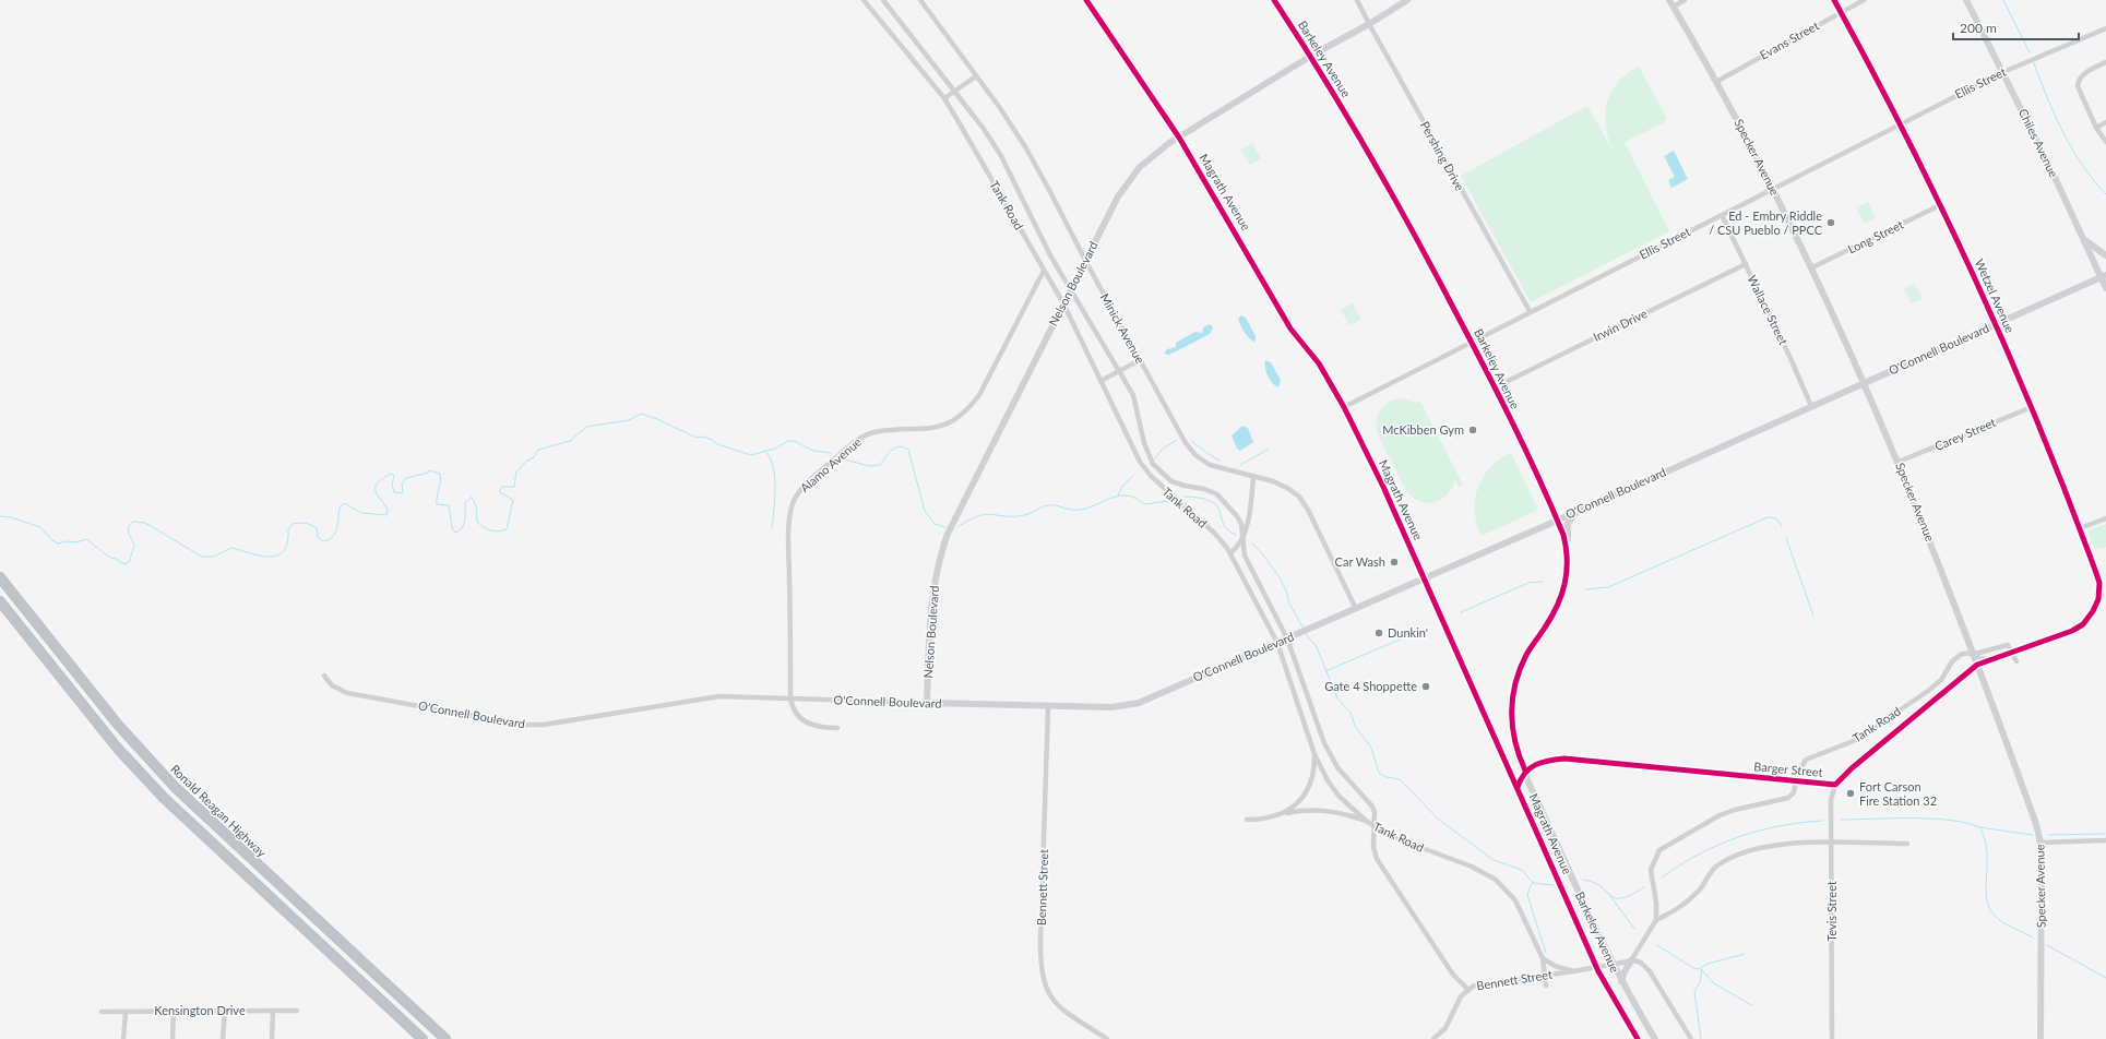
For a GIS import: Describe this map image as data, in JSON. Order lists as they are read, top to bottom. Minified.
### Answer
{"streets":{"highway":["Ronald Reagan Highway"],"main road":["Barkeley Avenue","Chiles Avenue","Specker Avenue","Magrath Avenue","Nelson Boulevard","Wetzel Avenue","O'Connell Boulevard"],"street":["Evans Street","Ellis Street","Pershing Drive","Tank Road","Long Street","Wallace Street","Irwin Drive","Minick Avenue","Carey Street","Alamo Avenue","Barger Street","Bennett Street","Tevis Street","Kensington Drive"]},"crossings":[["Evans Street","Specker Avenue"],["Evans Street","Wetzel Avenue"],["Barkeley Avenue","Ellis Street"],["Barkeley Avenue","Nelson Boulevard"],["Barkeley Avenue","Irwin Drive"],["Barkeley Avenue","O'Connell Boulevard"],["Barkeley Avenue","Barger Street"],["Barkeley Avenue","Bennett Street"],["Ellis Street","Chiles Avenue"],["Ellis Street","Pershing Drive"],["Ellis Street","Specker Avenue"],["Ellis Street","Magrath Avenue"],["Ellis Street","Wetzel Avenue"],["Ellis Street","Wallace Street"],["Chiles Avenue","O'Connell Boulevard"],["Pershing Drive","Nelson Boulevard"],["Specker Avenue","Tank Road"],["Specker Avenue","Long Street"],["Specker Avenue","O'Connell Boulevard"],["Specker Avenue","Carey Street"],["Specker Avenue","Barger Street"],["Magrath Avenue","Nelson Boulevard"],["Magrath Avenue","O'Connell Boulevard"],["Magrath Avenue","Bennett Street"],["Tank Road","Nelson Boulevard"],["Tank Road","O'Connell Boulevard"],["Tank Road","Alamo Avenue"],["Tank Road","Barger Street"],["Tank Road","Bennett Street"],["Long Street","Wetzel Avenue"],["Nelson Boulevard","Minick Avenue"],["Nelson Boulevard","O'Connell Boulevard"],["Wetzel Avenue","O'Connell Boulevard"],["Wetzel Avenue","Carey Street"],["Wetzel Avenue","Barger Street"],["Wallace Street","Irwin Drive"],["Wallace Street","O'Connell Boulevard"],["Minick Avenue","O'Connell Boulevard"],["O'Connell Boulevard","Alamo Avenue"],["O'Connell Boulevard","Bennett Street"],["Barger Street","Tevis Street"]],"places":["Ed - Embry Riddle / CSU Pueblo / PPCC","McKibben Gym","Car Wash","Dunkin'","Gate 4 Shoppette","Fort Carson Fire Station 32"],"scale_bar":"200 m"}
